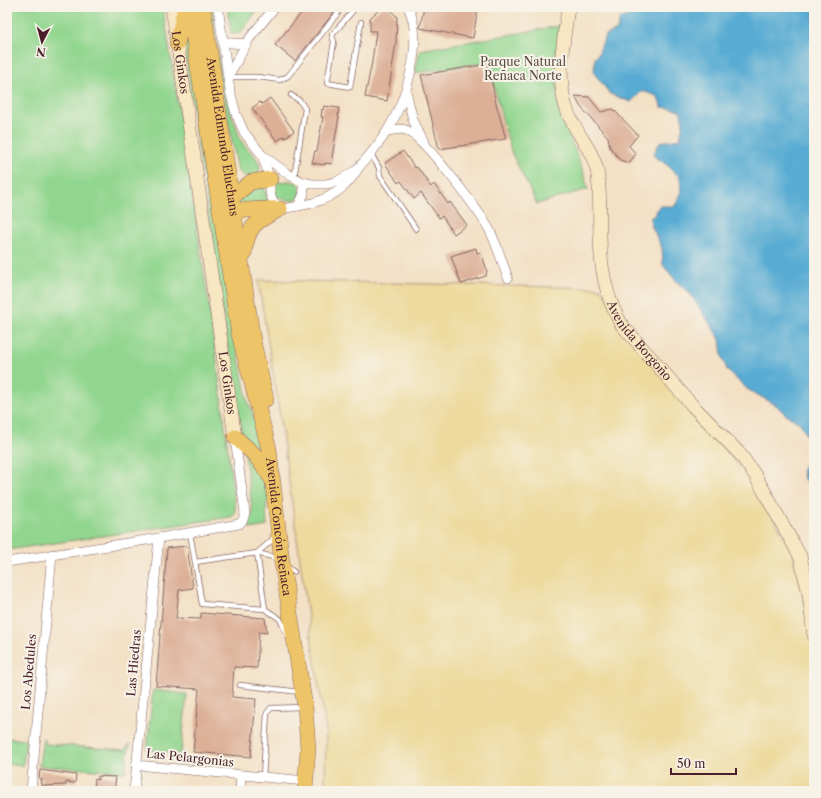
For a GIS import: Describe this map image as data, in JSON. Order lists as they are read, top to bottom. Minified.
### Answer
{"streets":{"main road":["Los Ginkos","Avenida Edmundo Eluchans","Avenida Borgoño","Avenida Concón Reñaca"],"street":["Las Hiedras","Los Abedules","Las Pelargonias"]},"crossings":[["Los Ginkos","Las Hiedras"],["Los Ginkos","Los Abedules"],["Avenida Edmundo Eluchans","Avenida Concón Reñaca"],["Avenida Concón Reñaca","Las Pelargonias"],["Las Hiedras","Las Pelargonias"]],"parks":["Parque Natural Reñaca Norte"],"scale_bar":"50 m","north":"bottom"}
